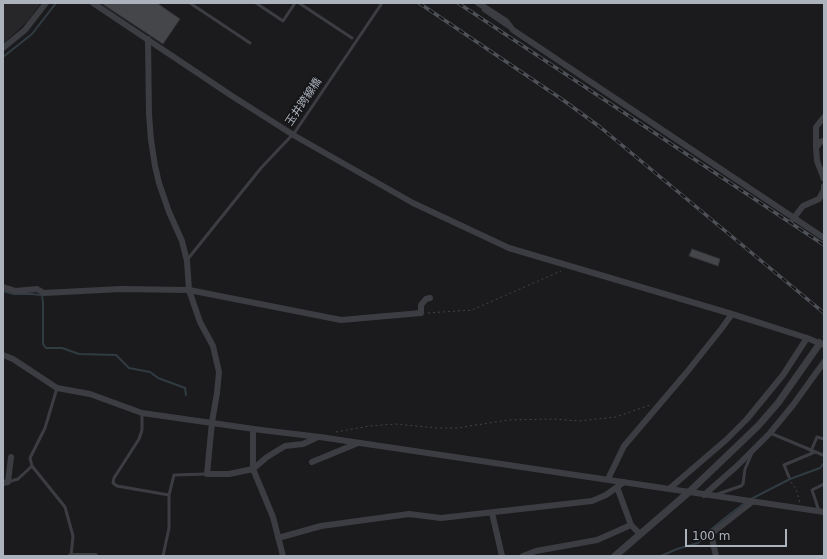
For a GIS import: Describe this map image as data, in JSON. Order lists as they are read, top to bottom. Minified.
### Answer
{"streets":{"lane":["玉井跨線橋"]},"scale_bar":"100 m"}
